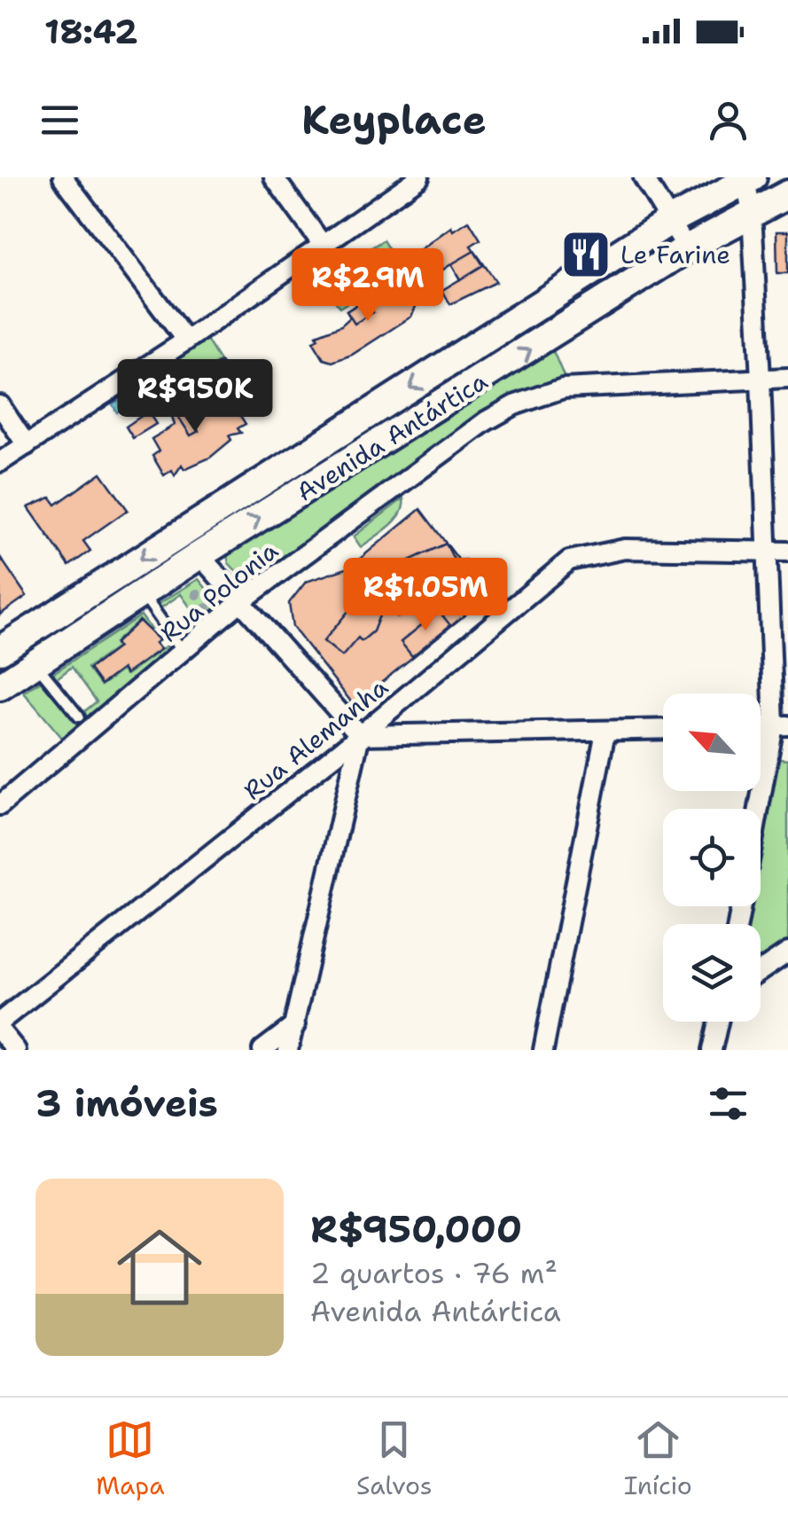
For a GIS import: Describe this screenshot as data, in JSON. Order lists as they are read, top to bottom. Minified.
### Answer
{"streets":{"main road":["Avenida Antártica"],"street":["Rua Polonia","Rua Alemanha"]},"places":{"restaurant":["Le Farine"]},"north":"top left","page":{"status":"18:42","header":"Keyplace","price":["R$2.9M","R$950K","R$1.05M"],"heading":"3 imóveis","list":[{"name":"R$950,000","note":"2 quartos · 76 m² · Avenida Antártica"}],"tabs":["Mapa","Salvos","Início"]}}
